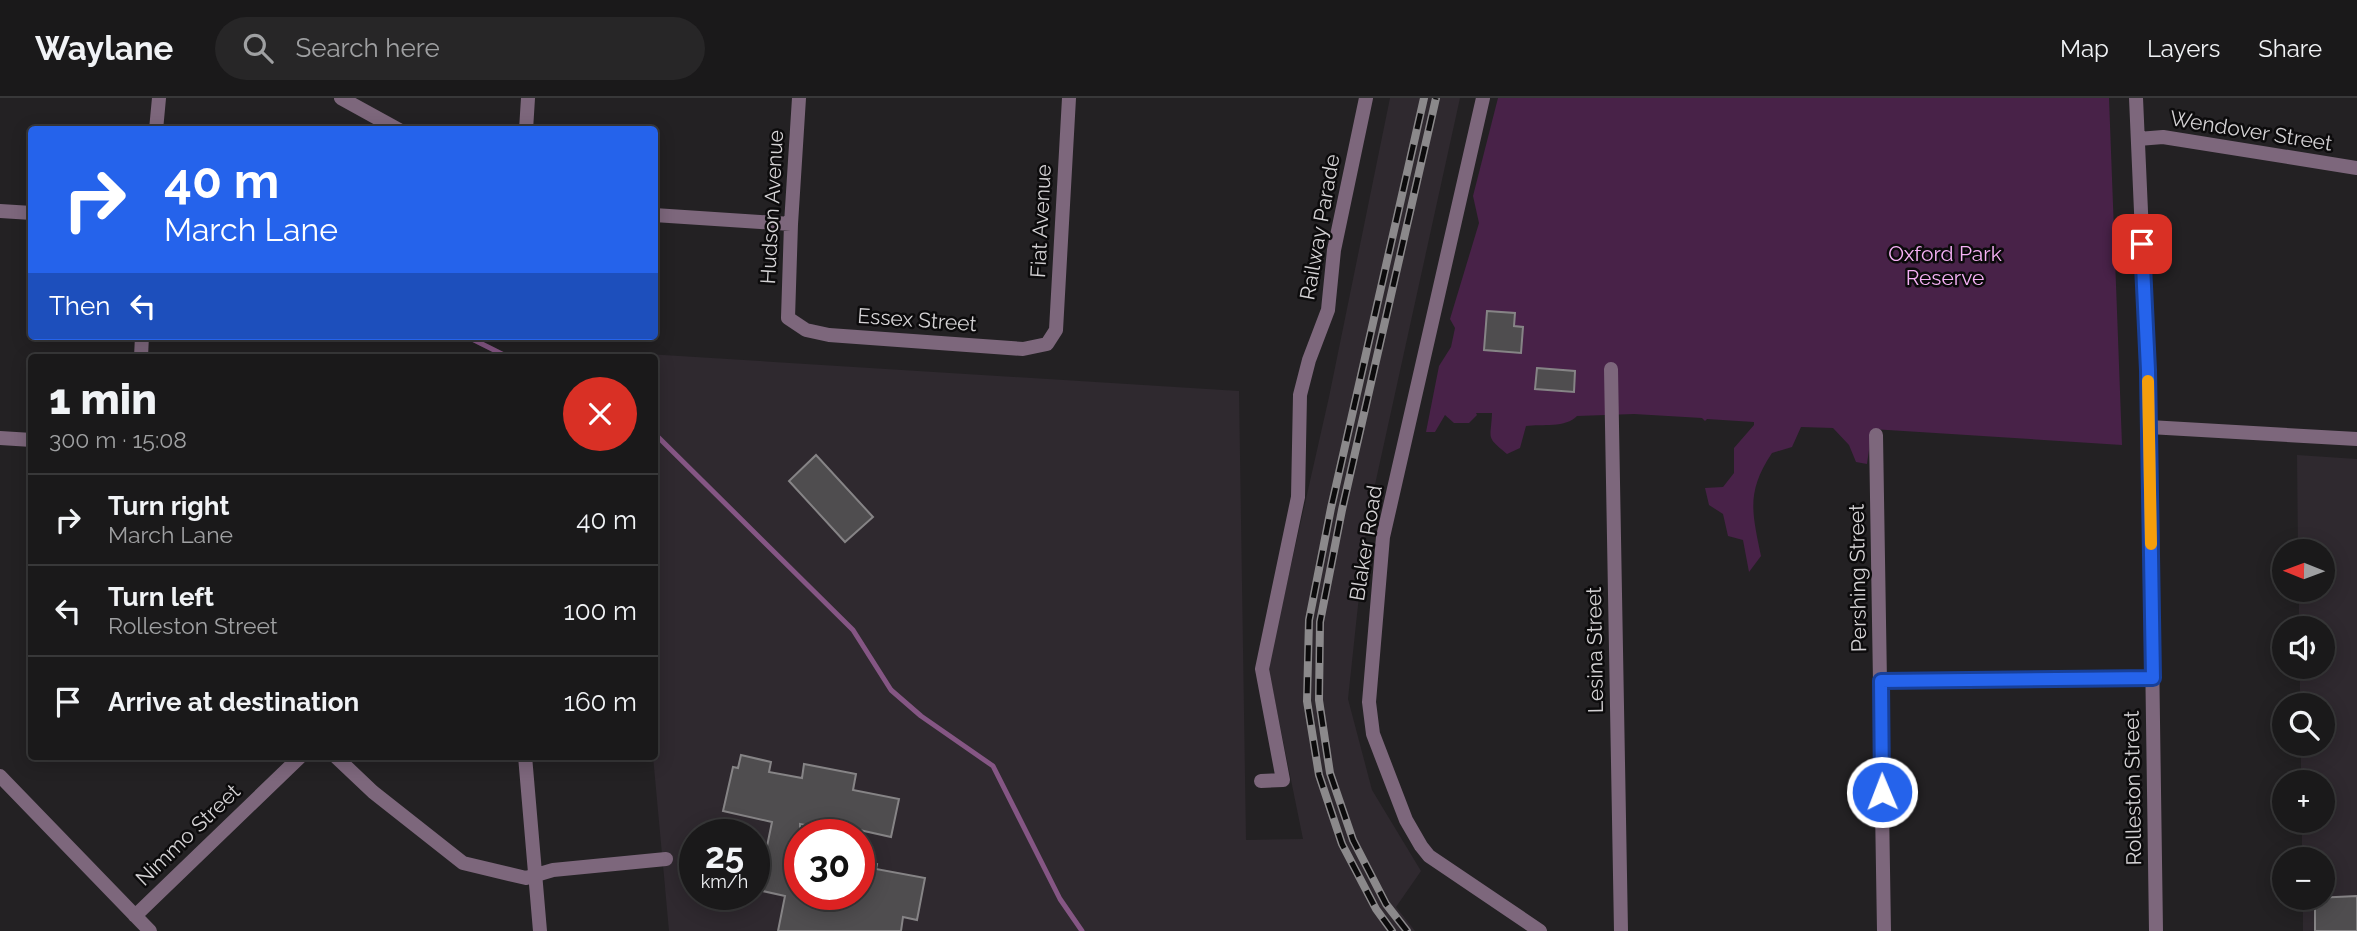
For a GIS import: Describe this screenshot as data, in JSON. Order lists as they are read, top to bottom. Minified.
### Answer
{"streets":{"street":["Wendover Street","Hudson Avenue","Fiat Avenue","Railway Parade","Essex Street","Blaker Road","Pershing Street","Lesina Street","Rolleston Street","Nimmo Street"]},"crossings":[["Wendover Street","Rolleston Street"],["Hudson Avenue","Essex Street"],["Fiat Avenue","Essex Street"]],"parks":["Oxford Park Reserve"],"north":"left","page":{"header":"Waylane","search":"Search here","nav":["Map","Layers","Share"],"turn":["40 m","March Lane"],"then":"Then","heading":["1 min","300 m · 15:08"],"list":[{"name":"Turn right","note":"March Lane","value":"40 m"},{"name":"Turn left","note":"Rolleston Street","value":"100 m"},{"name":"Arrive at destination","value":"160 m"}],"map_buttons":["+","−"],"speed":"25 km/h","limit":"30"}}
